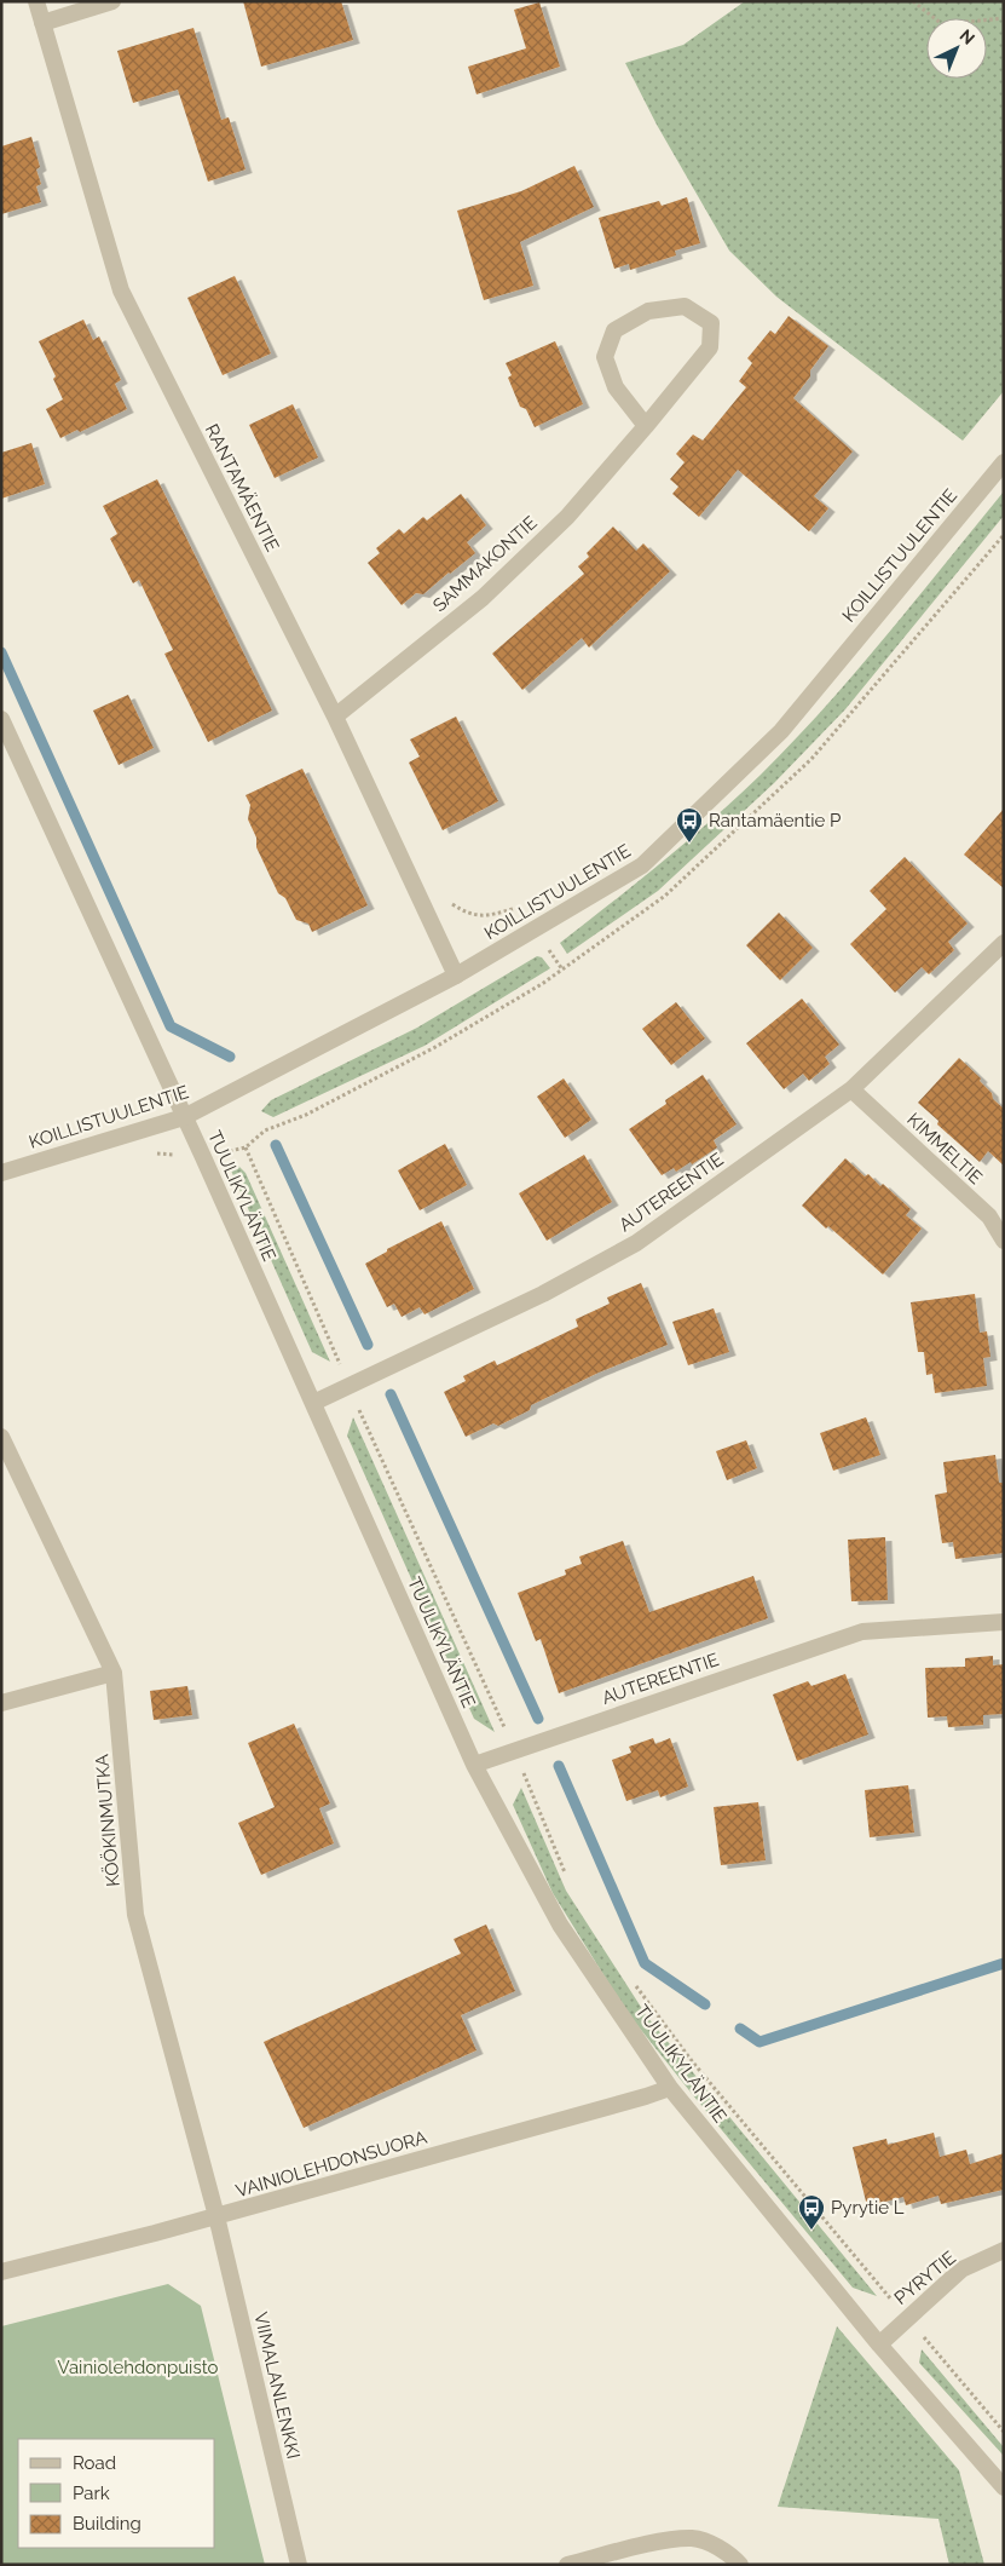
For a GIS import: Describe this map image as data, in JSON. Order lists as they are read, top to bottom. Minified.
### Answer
{"streets":{"street":["RANTAMÄENTIE","KOILLISTUULENTIE","SAMMAKONTIE","KIMMELTIE","AUTEREENTIE","TUULIKYLÄNTIE","KÖÖKINMUTKA","VAINIOLEHDONSUORA","PYRYTIE","VIIMALANLENKKI"]},"crossings":[["RANTAMÄENTIE","KOILLISTUULENTIE"],["RANTAMÄENTIE","SAMMAKONTIE"],["KOILLISTUULENTIE","TUULIKYLÄNTIE"],["KIMMELTIE","AUTEREENTIE"],["AUTEREENTIE","TUULIKYLÄNTIE"],["TUULIKYLÄNTIE","VAINIOLEHDONSUORA"],["TUULIKYLÄNTIE","PYRYTIE"],["KÖÖKINMUTKA","VAINIOLEHDONSUORA"],["KÖÖKINMUTKA","VIIMALANLENKKI"],["VAINIOLEHDONSUORA","VIIMALANLENKKI"]],"parks":["Vainiolehdonpuisto"],"places":{"bus stop":["Rantamäentie P","Pyrytie L"]},"legend":["Road","Park","Building"],"north":"top right"}
